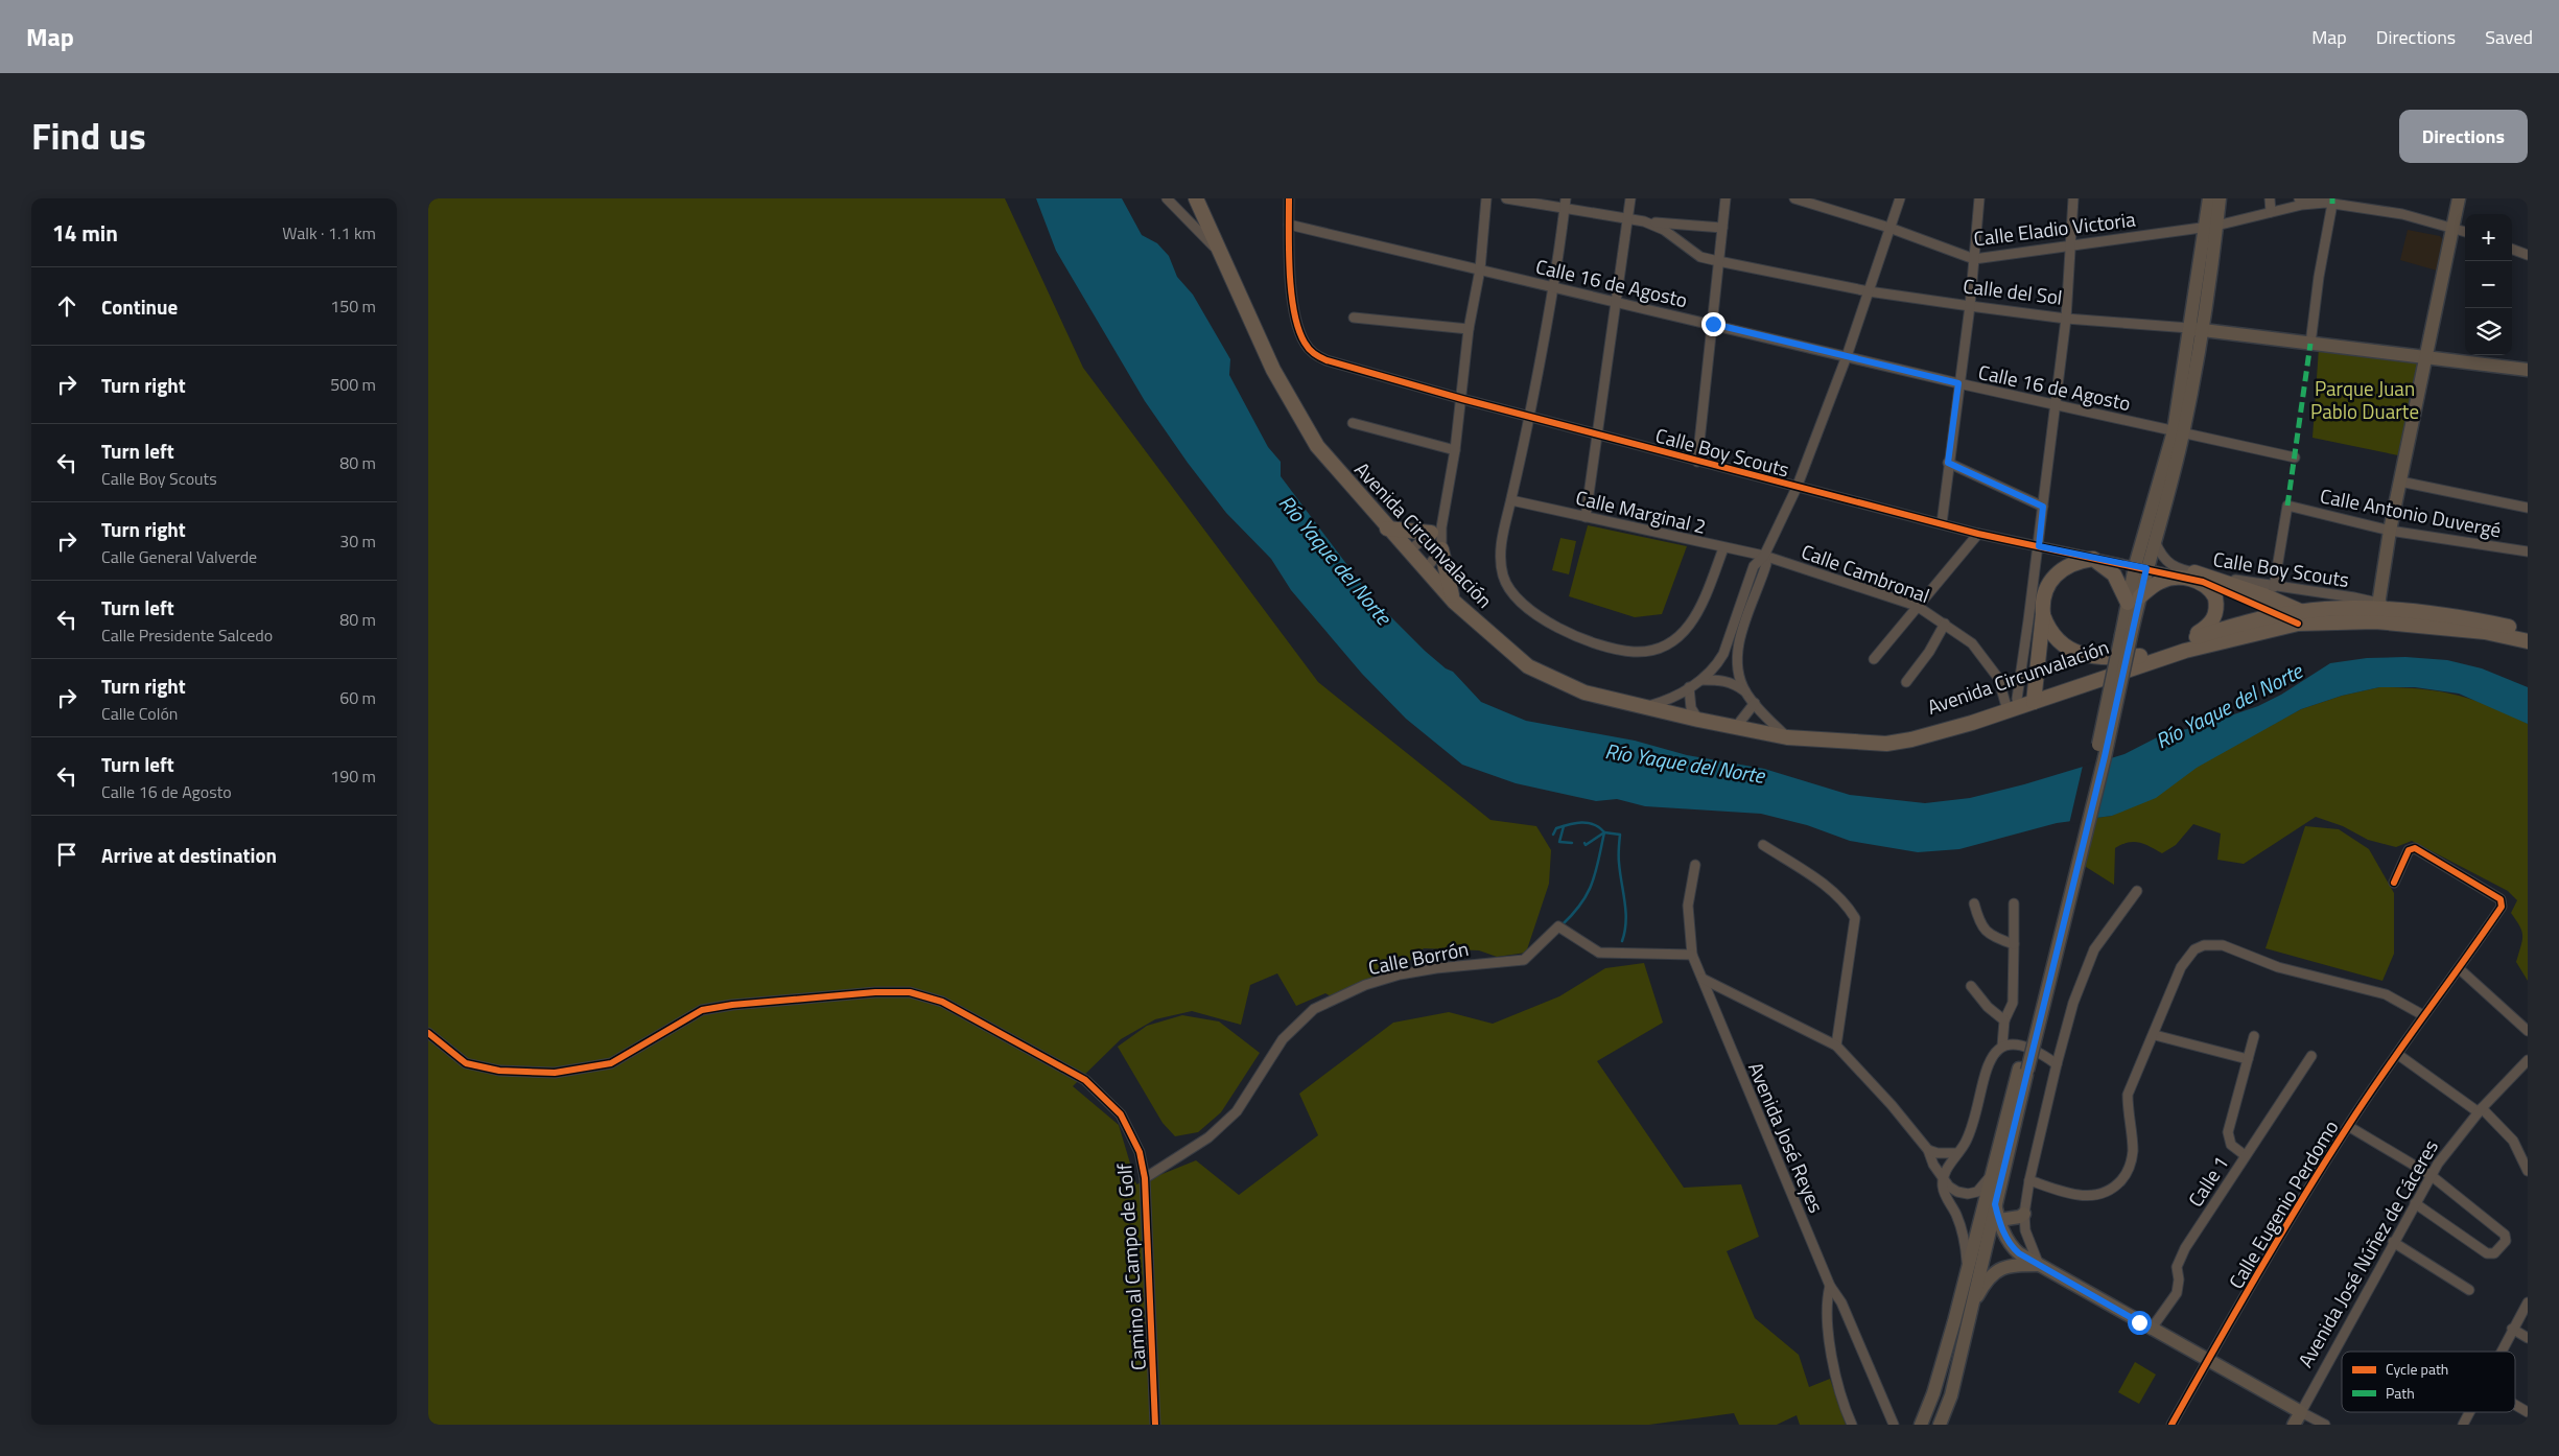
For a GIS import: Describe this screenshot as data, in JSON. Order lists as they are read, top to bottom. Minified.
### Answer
{"streets":{"main road":["Calle del Sol","Avenida Circunvalación","Avenida José Núñez de Cáceres"],"street":["Calle Eladio Victoria","Calle 16 de Agosto","Calle Boy Scouts","Calle Marginal 2","Calle Antonio Duvergé","Calle Cambronal","Calle Borrón","Avenida José Reyes","Calle 1","Calle Eugenio Perdomo","Camino al Campo de Golf"]},"crossings":[["Calle 16 de Agosto","Calle Boy Scouts"],["Calle Boy Scouts","Calle Antonio Duvergé"],["Calle Boy Scouts","Avenida Circunvalación"],["Calle Marginal 2","Calle Cambronal"],["Avenida Circunvalación","Calle Cambronal"],["Calle Borrón","Avenida José Reyes"],["Calle Borrón","Camino al Campo de Golf"]],"water":["Río Yaque del Norte"],"parks":["Parque Juan Pablo Duarte"],"legend":["Cycle path","Path"],"page":{"header":"Map","nav":["Map","Directions","Saved"],"title":"Find us","buttons":"Directions","heading":["14 min","Walk · 1.1 km"],"map_buttons":["+","−"],"list":[["Continue","150 m"],["Turn right","500 m"],["Turn left","Calle Boy Scouts","80 m"],["Turn right","Calle General Valverde","30 m"],["Turn left","Calle Presidente Salcedo","80 m"],["Turn right","Calle Colón","60 m"],["Turn left","Calle 16 de Agosto","190 m"],"Arrive at destination"]}}
